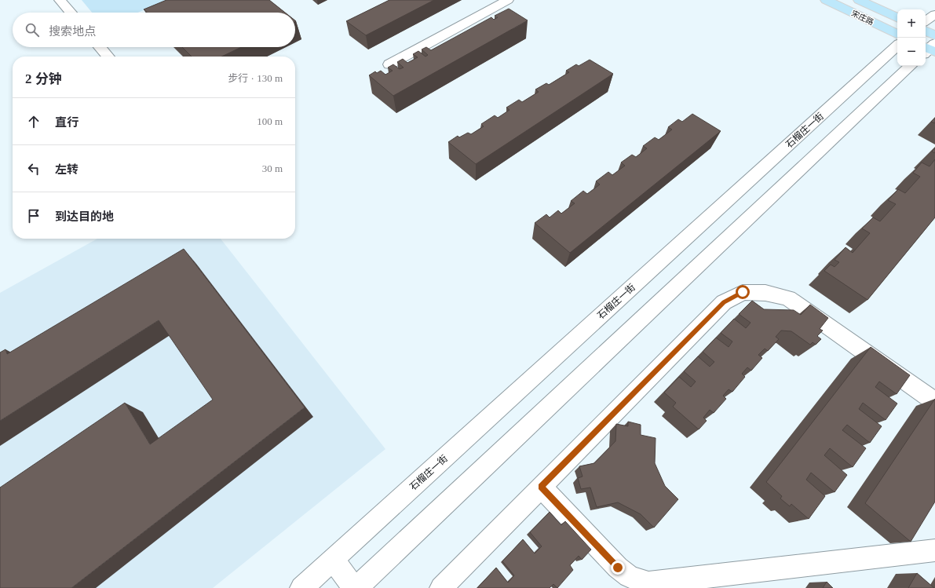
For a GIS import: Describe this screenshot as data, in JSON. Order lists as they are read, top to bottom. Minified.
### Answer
{"streets":{"main road":["宋庄路"],"street":["石榴庄一街"]},"page":{"map_buttons":["+","−"],"search":"搜索地点","heading":["2 分钟","步行 · 130 m"],"list":[["直行","100 m"],["左转","30 m"],"到达目的地"]}}
